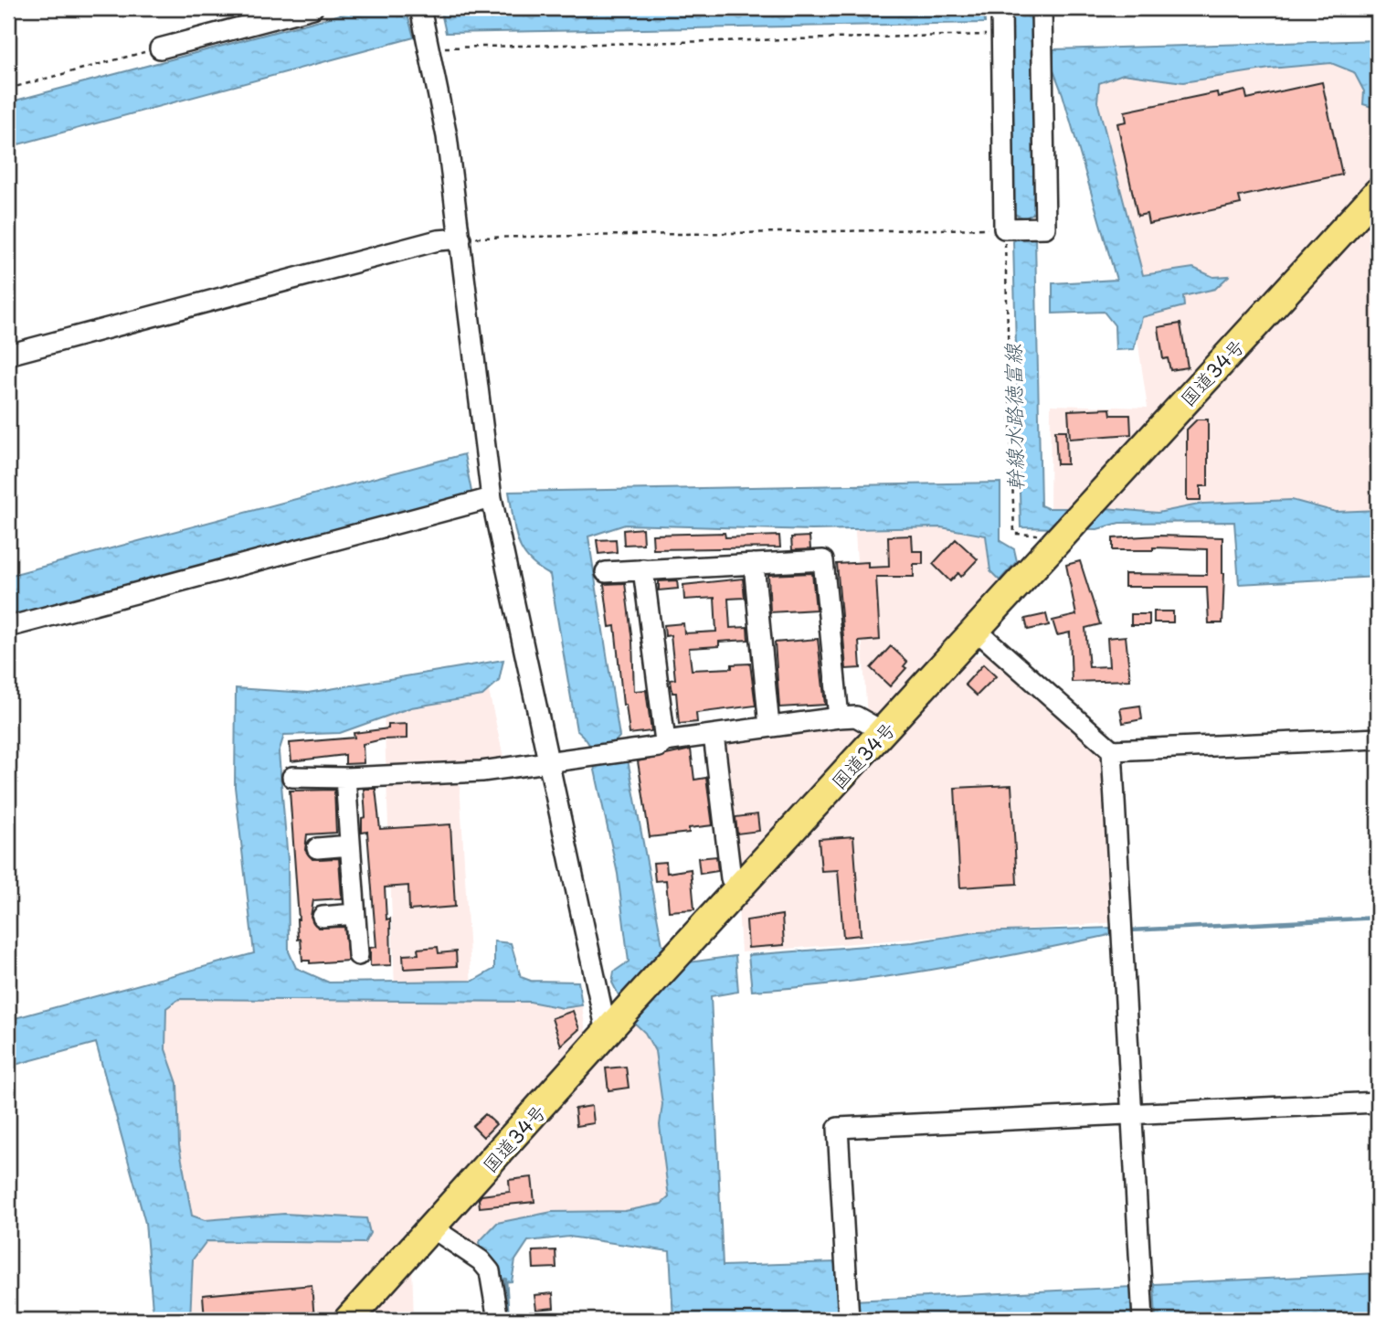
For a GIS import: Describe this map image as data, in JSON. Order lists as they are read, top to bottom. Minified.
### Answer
{"streets":{"highway":["国道34号"]},"water":["幹線水路徳富線"]}
